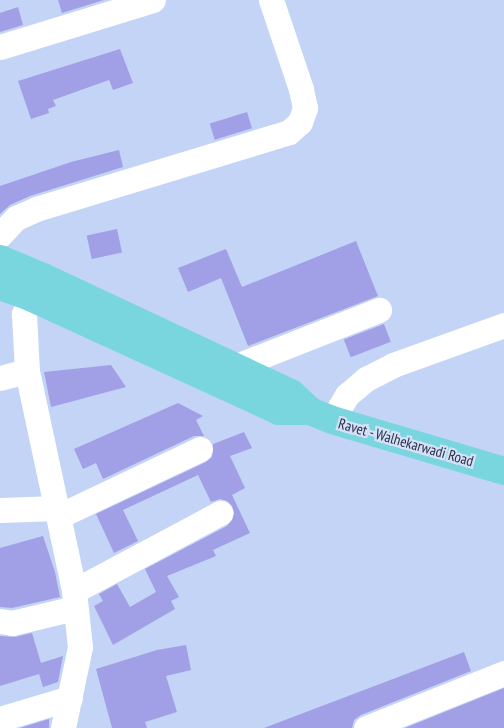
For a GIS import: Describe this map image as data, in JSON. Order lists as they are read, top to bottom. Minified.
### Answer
{"streets":{"main road":["Ravet - Walhekarwadi Road"]}}
